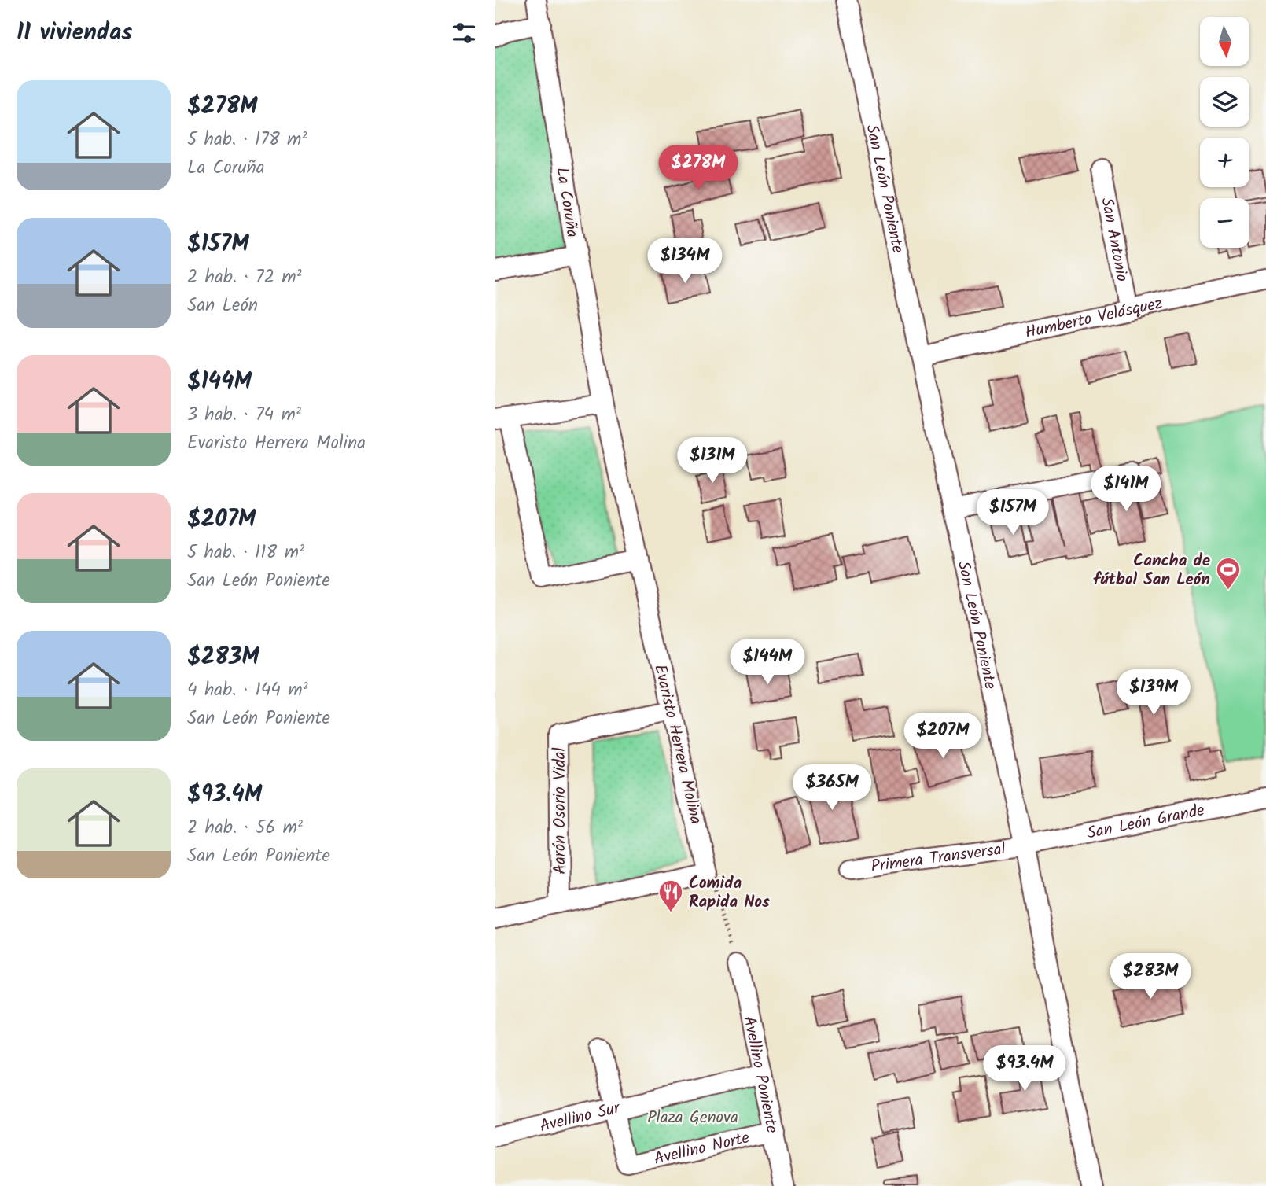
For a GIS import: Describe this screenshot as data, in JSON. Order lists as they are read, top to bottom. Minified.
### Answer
{"streets":{"street":["San León Poniente","La Coruña","San Antonio","Humberto Velásquez","Evaristo Herrera Molina","Aarón Osorio Vidal","San León Grande","Primera Transversal","Avellino Poniente","Avellino Sur","Avellino Norte"]},"crossings":[["San León Poniente","Humberto Velásquez"],["San León Poniente","San León Grande"],["San León Poniente","Primera Transversal"],["La Coruña","Evaristo Herrera Molina"],["San Antonio","Humberto Velásquez"],["Evaristo Herrera Molina","Aarón Osorio Vidal"],["San León Grande","Primera Transversal"],["Avellino Poniente","Avellino Sur"],["Avellino Poniente","Avellino Norte"],["Avellino Sur","Avellino Norte"]],"parks":["Plaza Genova"],"places":{"sports":["Cancha de fútbol San León"],"restaurant":["Comida Rapida Nos"]},"north":"bottom","page":{"heading":"11 viviendas","map_buttons":["+","−"],"list":[{"name":"$278M","note":"5 hab. · 178 m² · La Coruña"},{"name":"$157M","note":"2 hab. · 72 m² · San León"},{"name":"$144M","note":"3 hab. · 74 m² · Evaristo Herrera Molina"},{"name":"$207M","note":"5 hab. · 118 m² · San León Poniente"},{"name":"$283M","note":"4 hab. · 144 m² · San León Poniente"},{"name":"$93.4M","note":"2 hab. · 56 m² · San León Poniente"}],"price":["$278M","$134M","$131M","$141M","$157M","$144M","$139M","$207M","$365M","$283M","$93.4M"]}}
